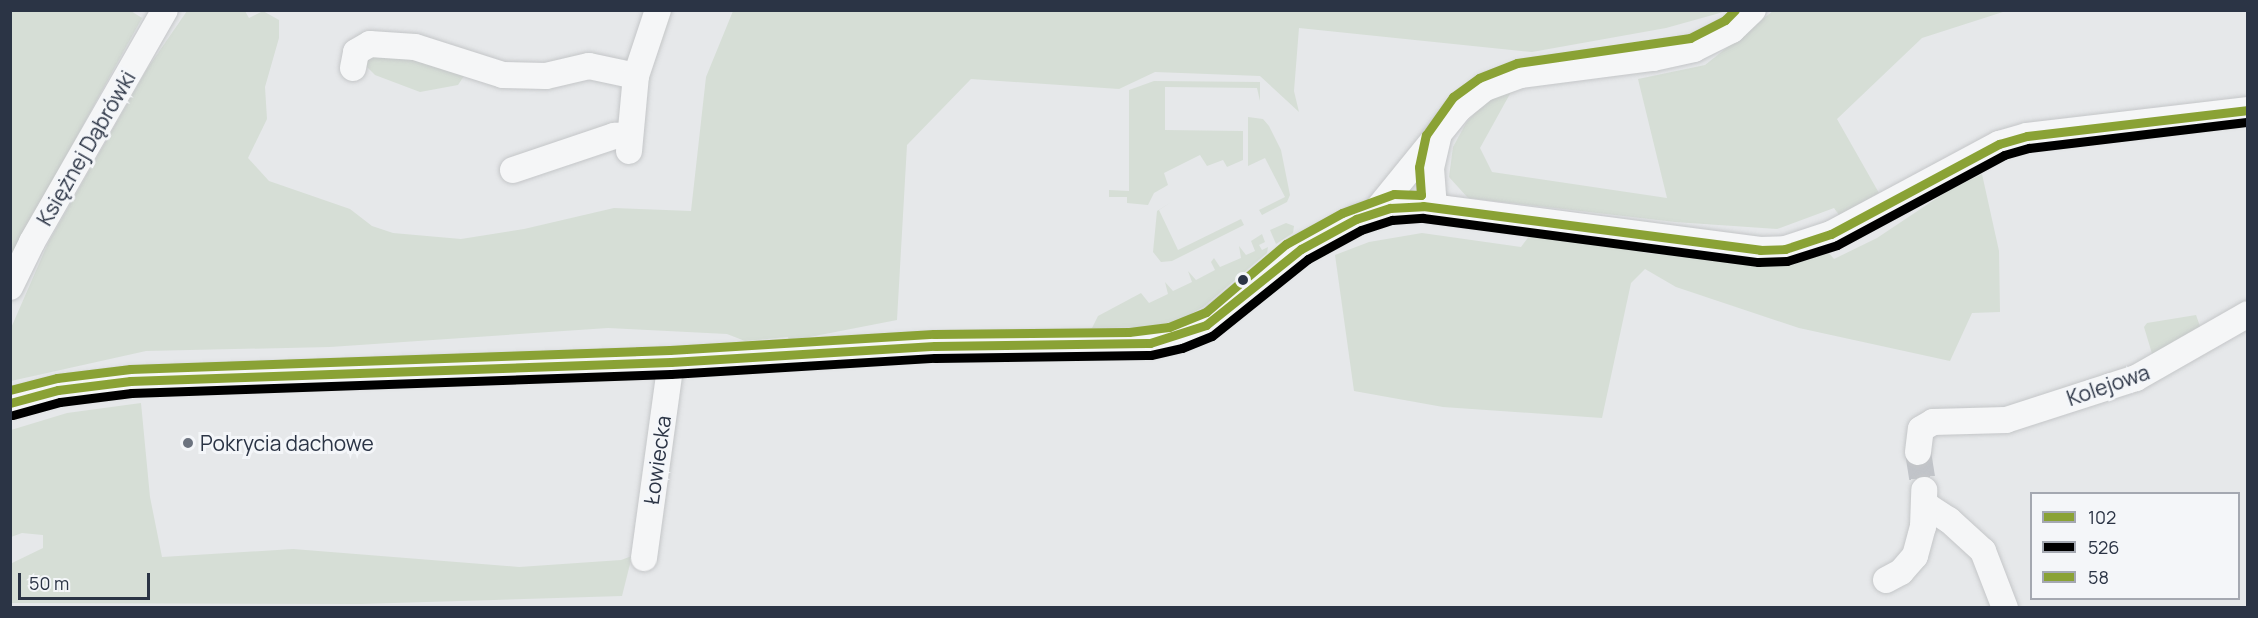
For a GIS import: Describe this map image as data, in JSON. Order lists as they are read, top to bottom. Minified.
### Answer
{"streets":{"street":["Księżnej Dąbrówki","Kolejowa","Łowiecka"]},"places":["Pokrycia dachowe"],"lines":["transit line 58","transit line 102","transit line 526"],"legend":["102","526","58"],"scale_bar":"50 m"}
